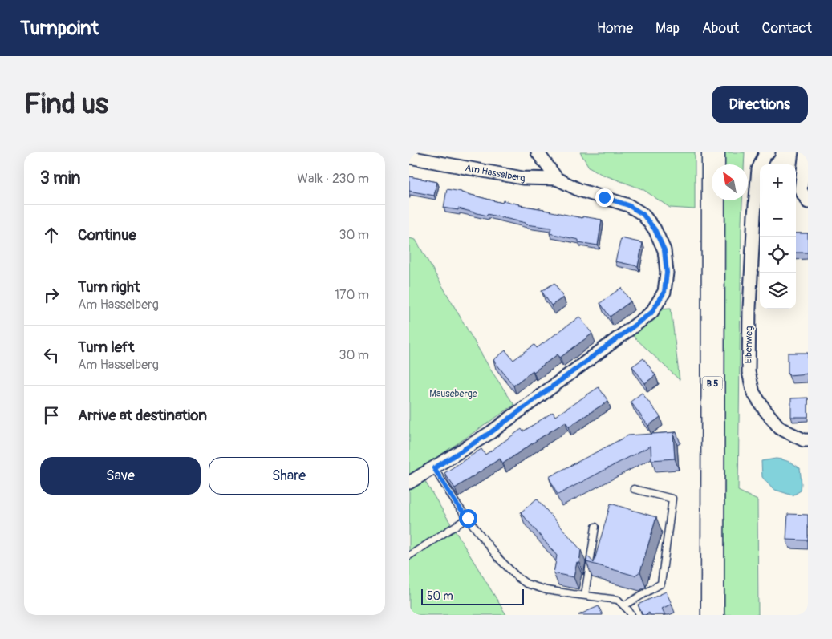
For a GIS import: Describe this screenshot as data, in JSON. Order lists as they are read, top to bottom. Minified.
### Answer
{"streets":{"highway":["B 5"],"street":["Am Hasselberg","Eibenweg"]},"parks":["Mauseberge"],"scale_bar":"50 m","north":"top left","page":{"header":"Turnpoint","nav":["Home","Map","About","Contact"],"buttons":["Directions",["Save","Share"]],"title":"Find us","heading":["3 min","Walk · 230 m"],"map_buttons":["+","−"],"list":[["Continue","30 m"],["Turn right","Am Hasselberg","170 m"],["Turn left","Am Hasselberg","30 m"],"Arrive at destination"],"scale":"50 m"}}
